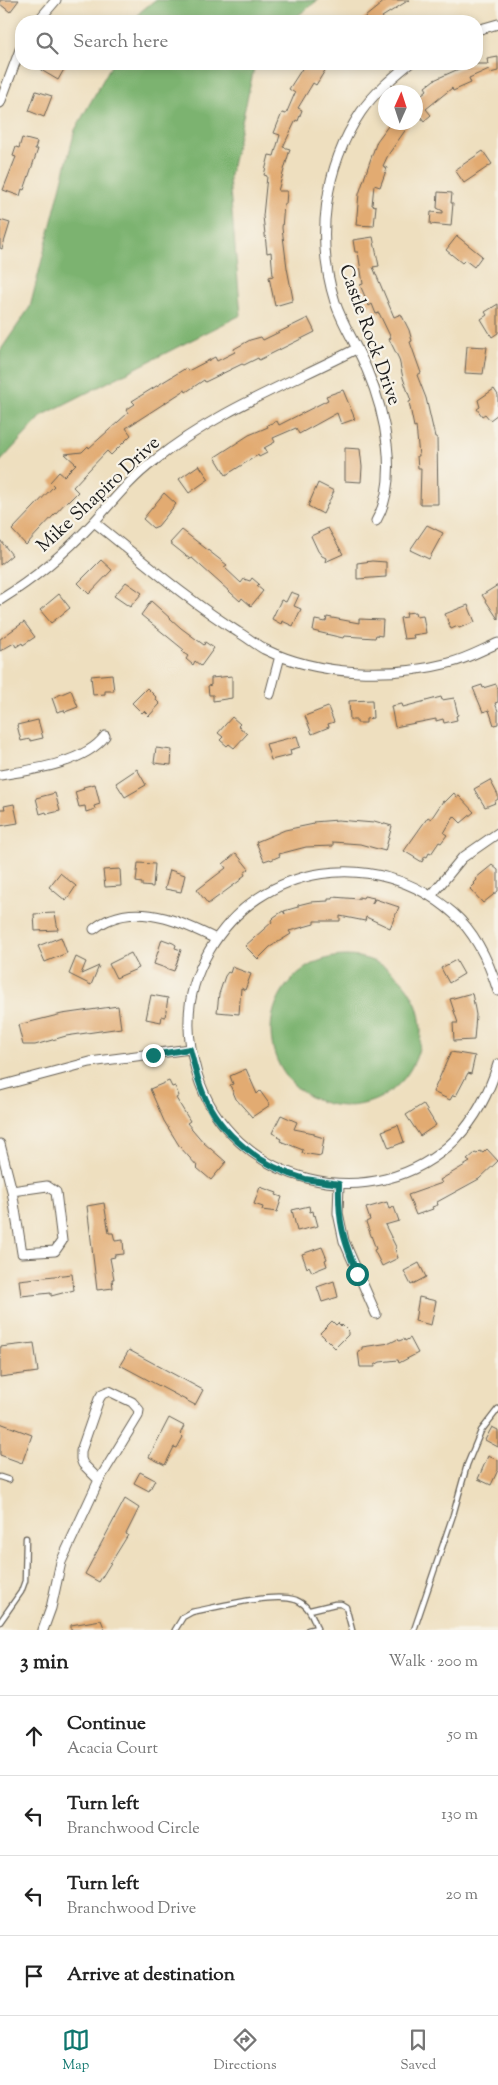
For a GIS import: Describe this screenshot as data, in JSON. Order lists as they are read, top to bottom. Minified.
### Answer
{"streets":{"street":["Castle Rock Drive","Mike Shapiro Drive"]},"crossings":[["Castle Rock Drive","Mike Shapiro Drive"]],"north":"top","page":{"search":"Search here","heading":["3 min","Walk · 200 m"],"list":[["Continue","Acacia Court","50 m"],["Turn left","Branchwood Circle","130 m"],["Turn left","Branchwood Drive","20 m"],"Arrive at destination"],"nav":["Map","Directions","Saved"]}}
